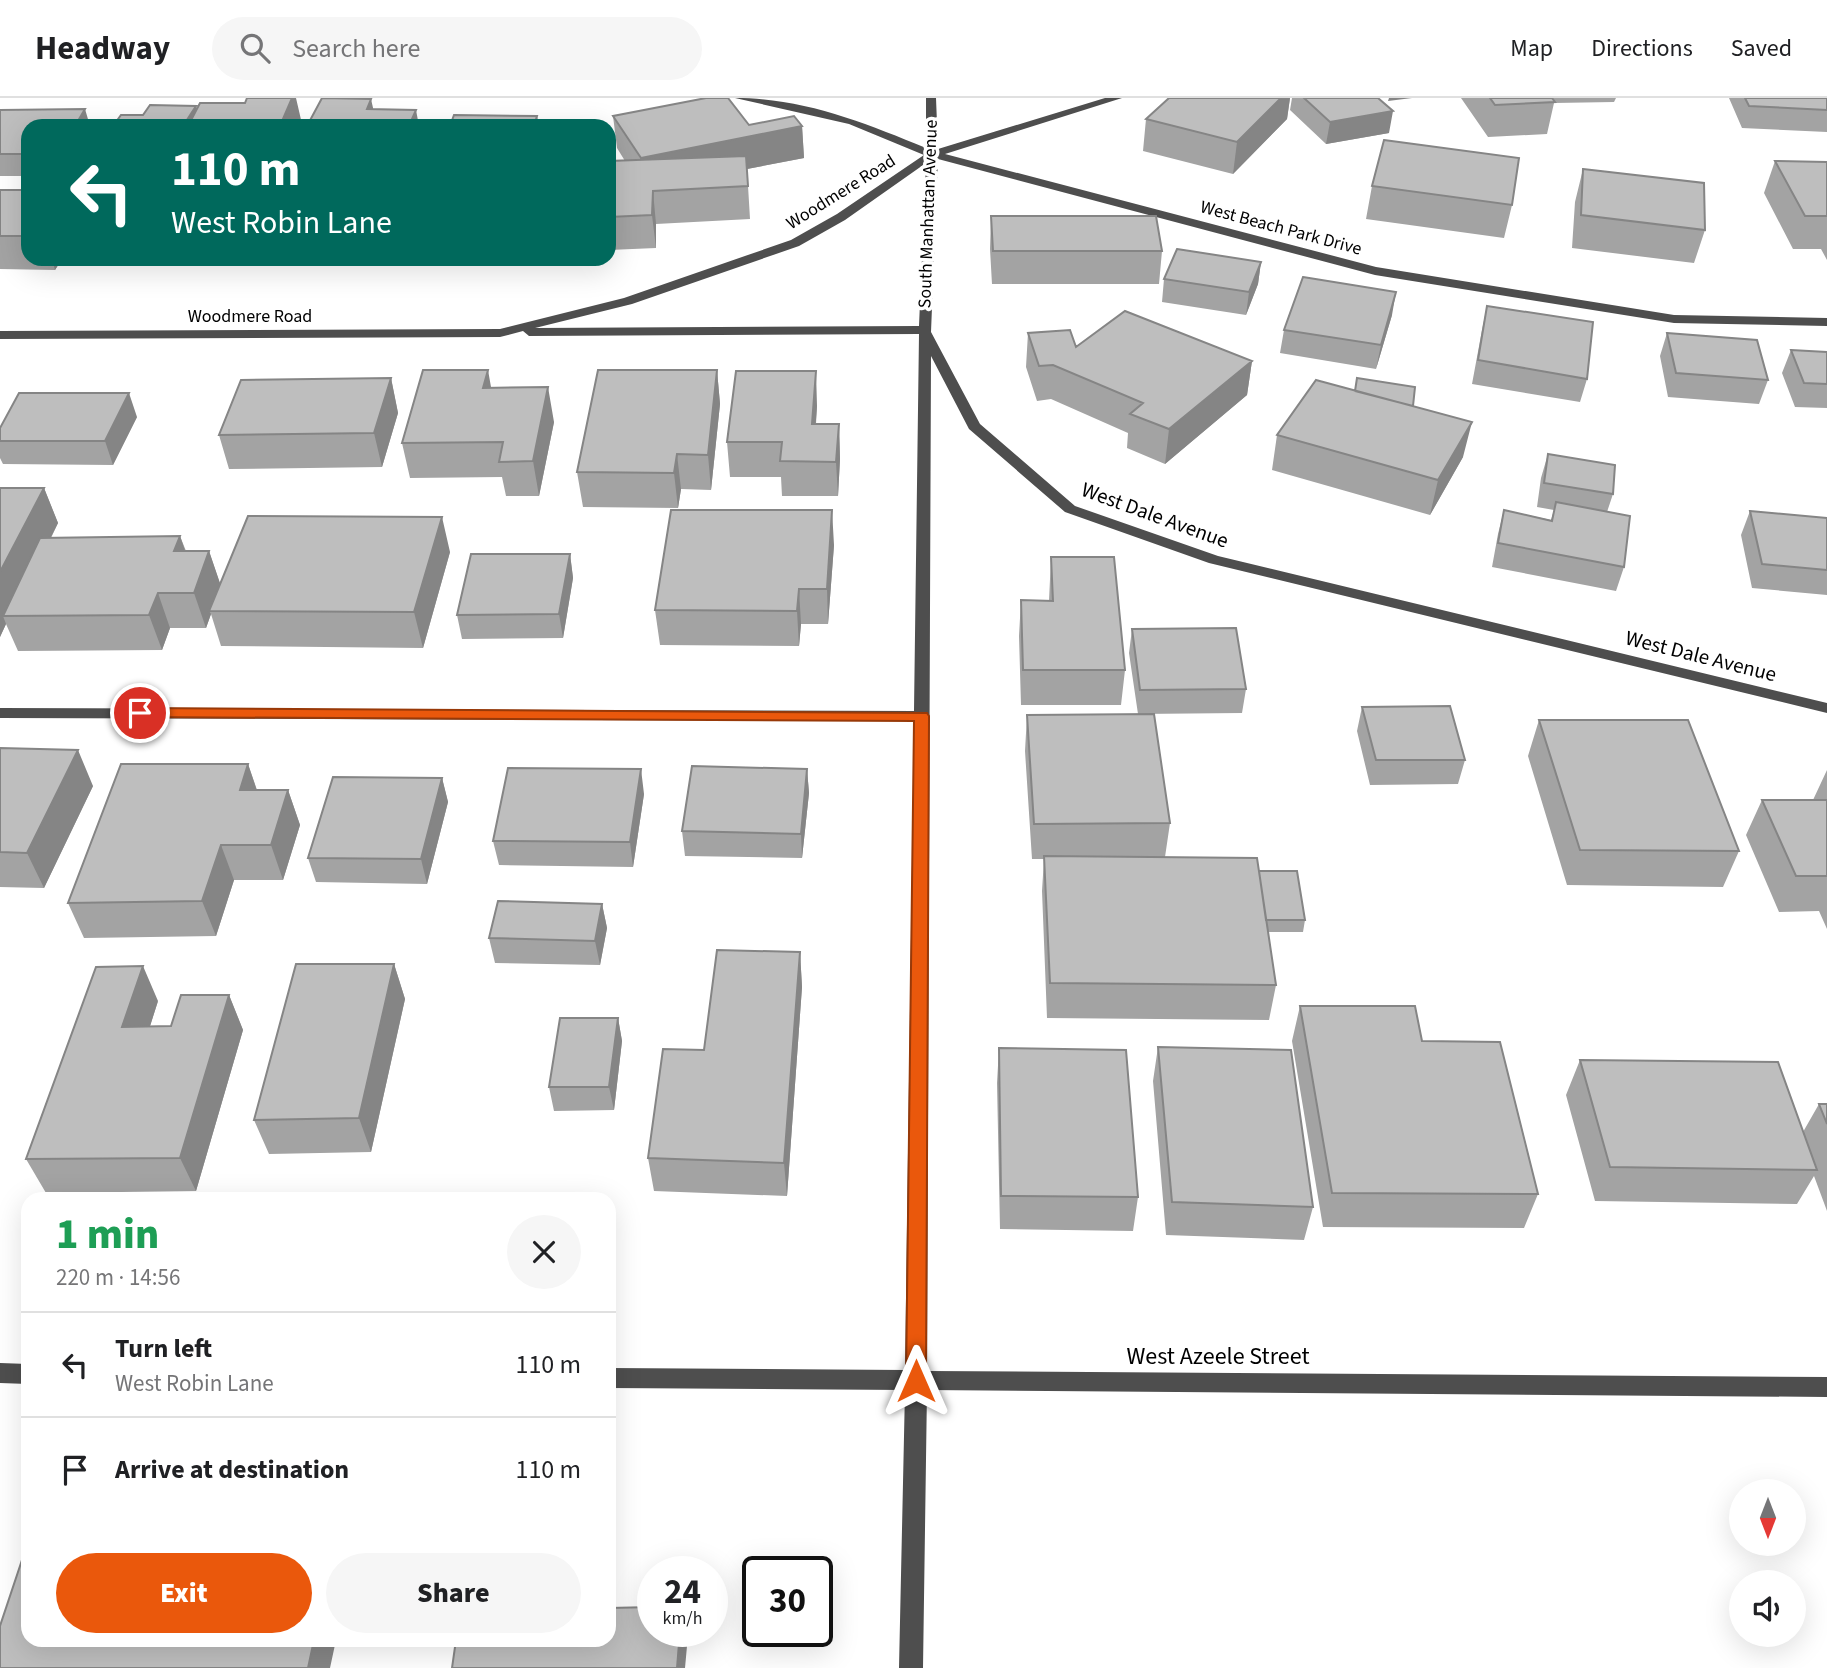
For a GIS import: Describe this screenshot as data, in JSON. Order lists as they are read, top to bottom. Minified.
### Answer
{"streets":{"street":["Woodmere Road","South Manhattan Avenue","West Beach Park Drive","West Dale Avenue","West Azeele Street"]},"crossings":[["Woodmere Road","South Manhattan Avenue"],["Woodmere Road","West Beach Park Drive"],["Woodmere Road","West Dale Avenue"],["South Manhattan Avenue","West Beach Park Drive"],["South Manhattan Avenue","West Dale Avenue"]],"north":"bottom","page":{"header":"Headway","search":"Search here","nav":["Map","Directions","Saved"],"turn":["110 m","West Robin Lane"],"heading":["1 min","220 m · 14:56"],"list":[{"name":"Turn left","note":"West Robin Lane","value":"110 m"},{"name":"Arrive at destination","value":"110 m"}],"buttons":["Exit","Share"],"speed":"24 km/h","limit":"30"}}
